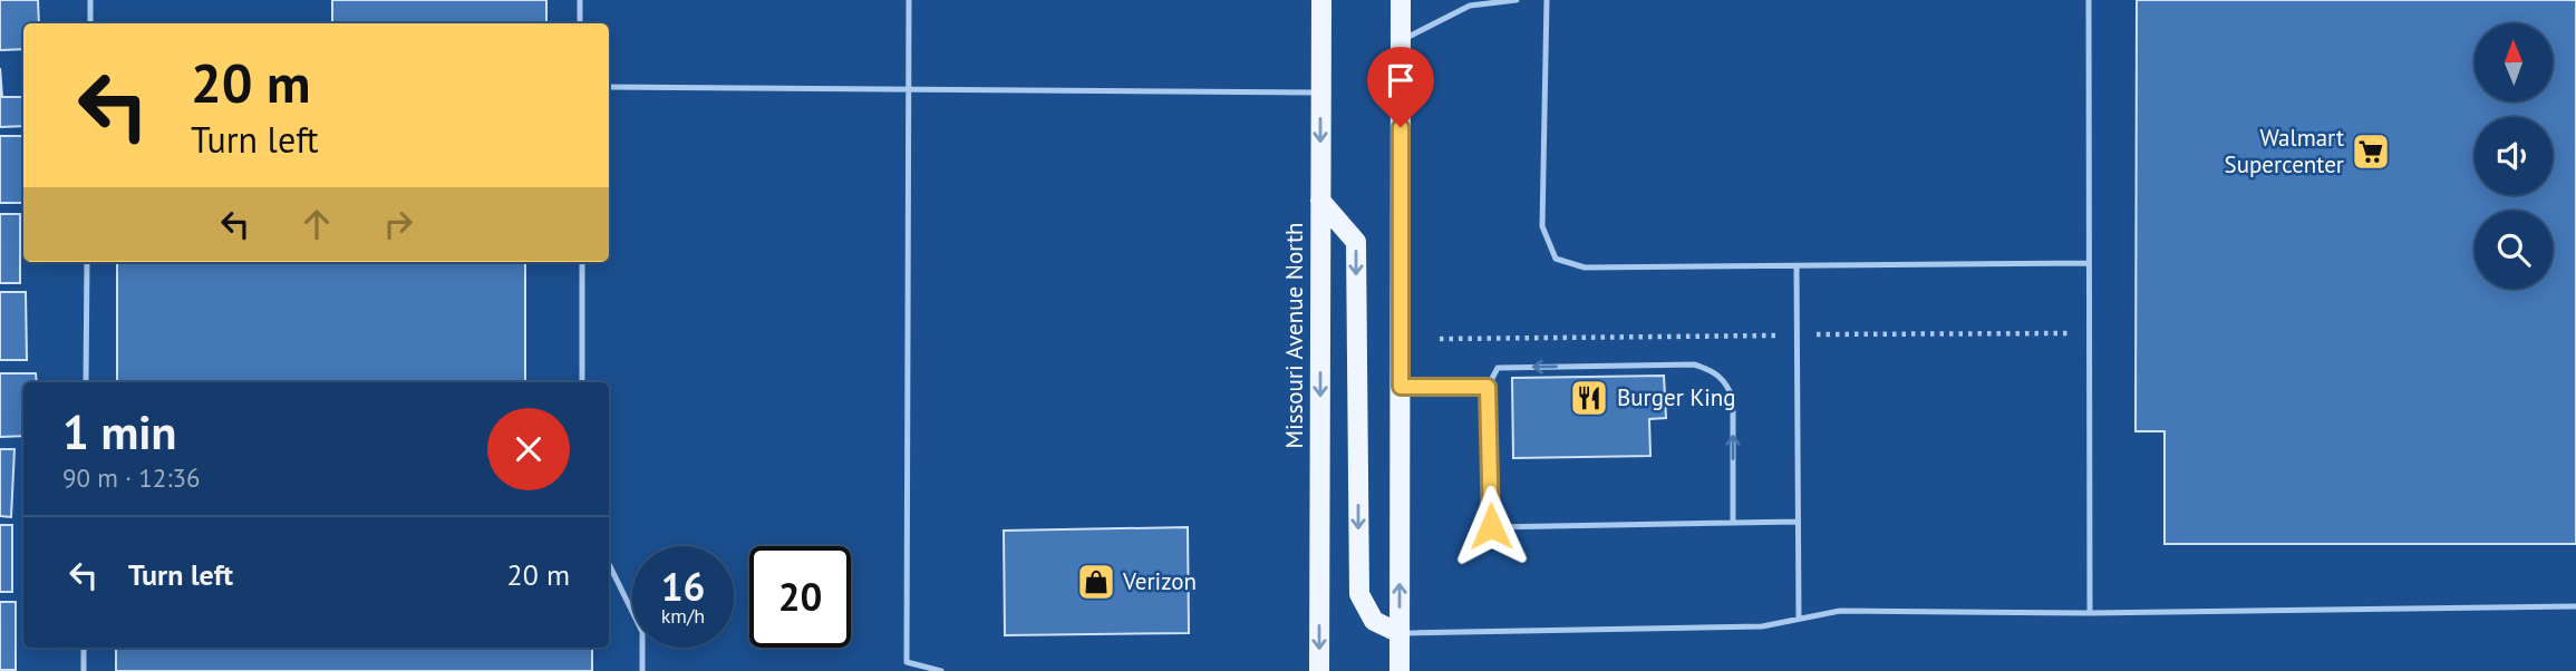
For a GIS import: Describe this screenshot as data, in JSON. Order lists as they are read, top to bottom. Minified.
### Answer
{"streets":{"main road":["Missouri Avenue North"]},"places":{"supermarket":["Walmart Supercenter"],"restaurant":["Burger King"],"shop":["Verizon"]},"north":"top","page":{"turn":["20 m","Turn left"],"heading":["1 min","90 m · 12:36"],"list":[{"name":"Turn left","value":"20 m"}],"speed":"16 km/h","limit":"20"}}
